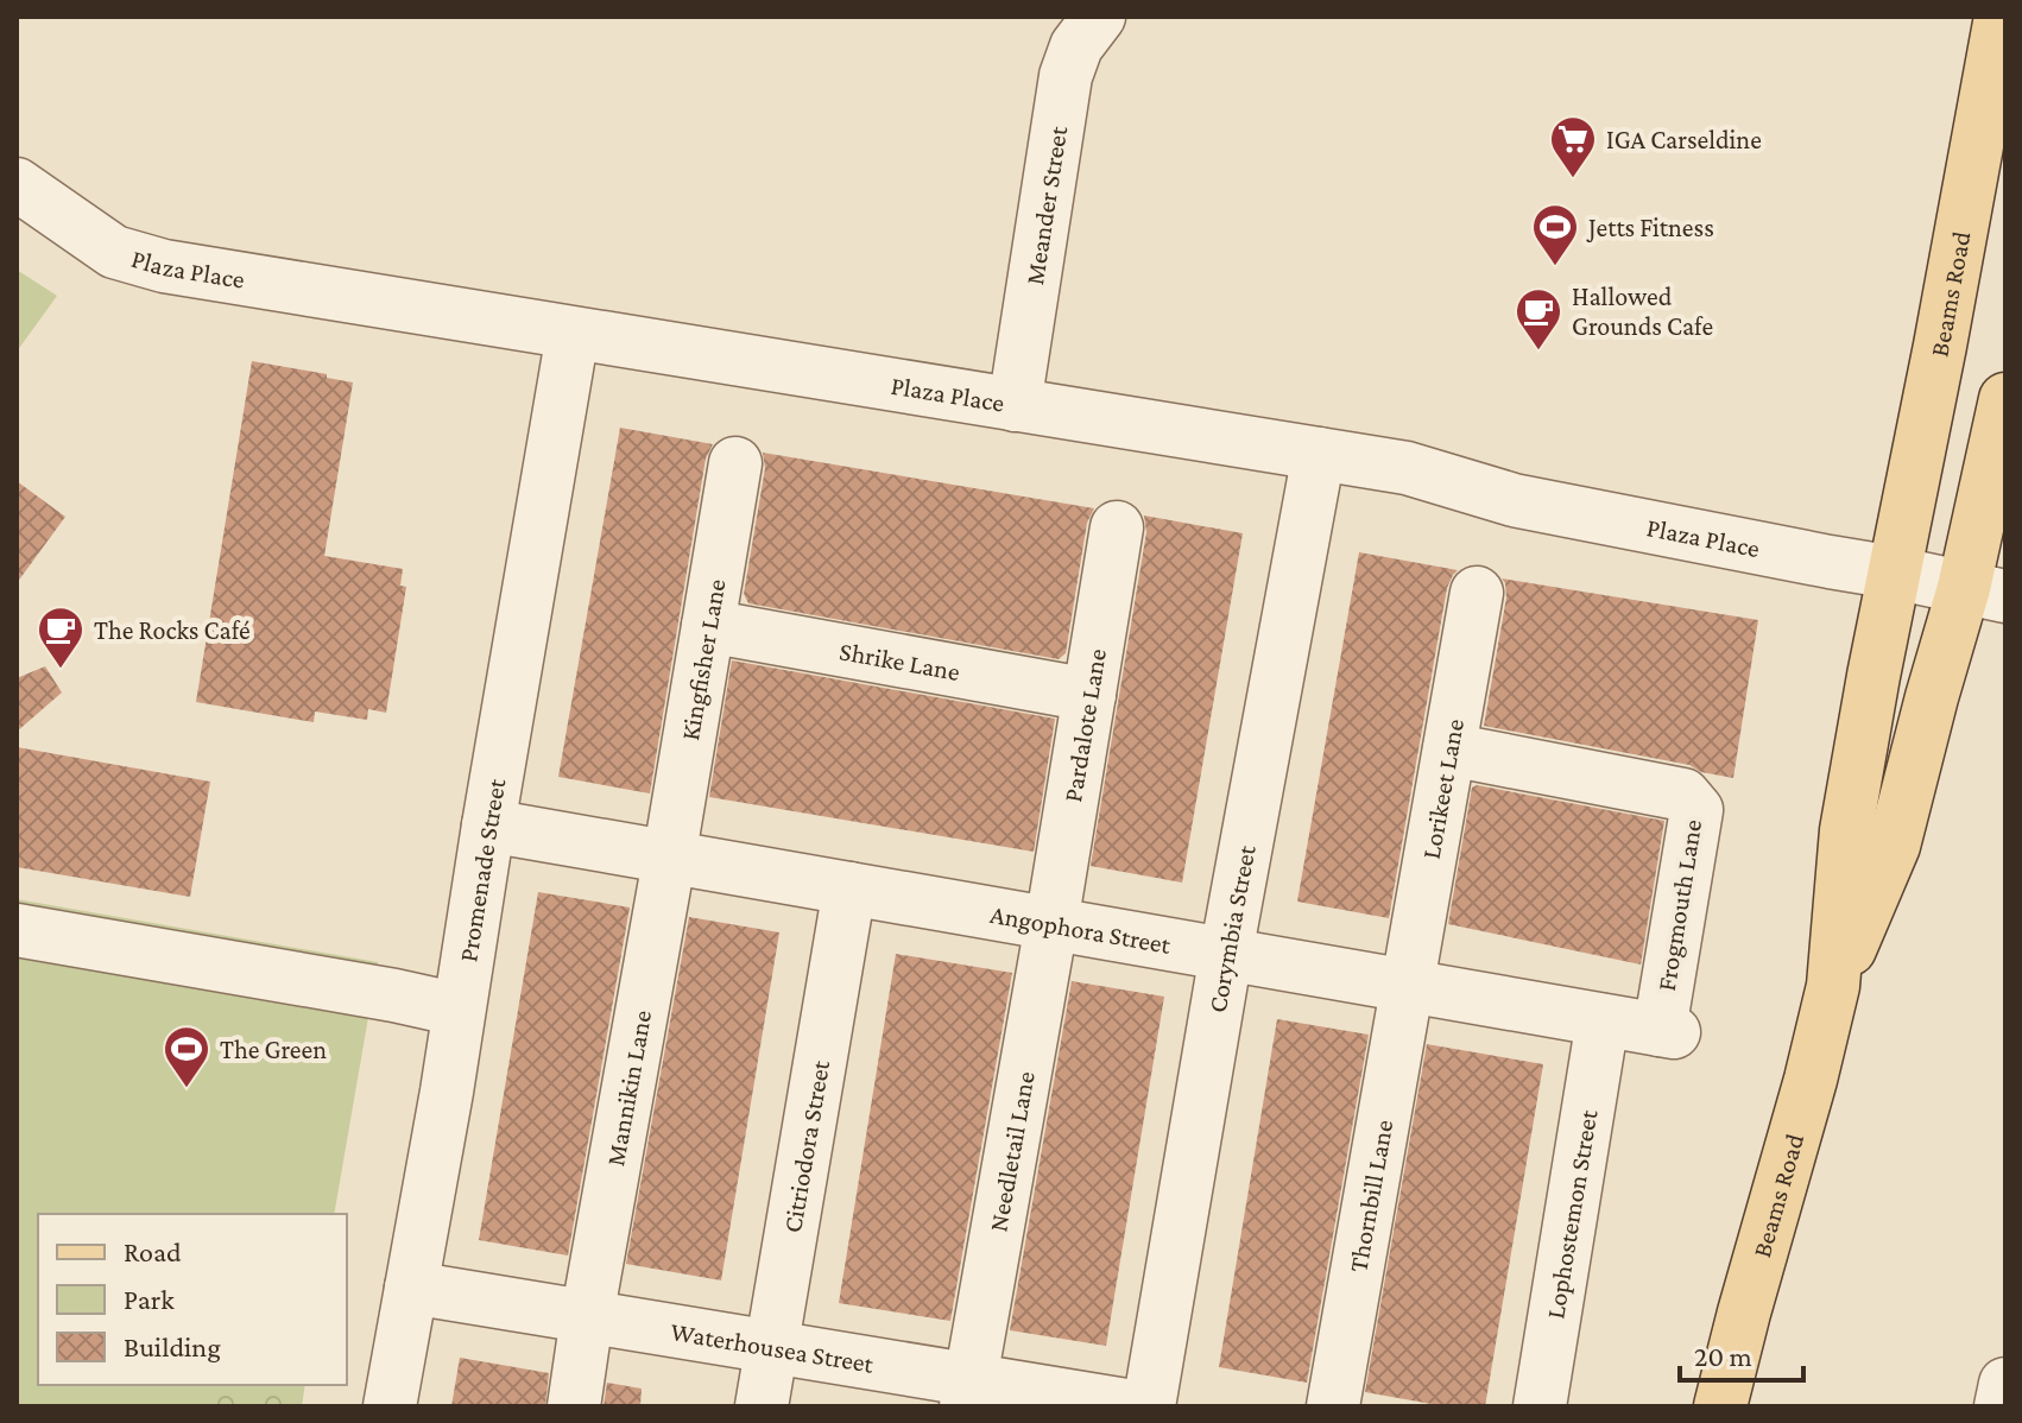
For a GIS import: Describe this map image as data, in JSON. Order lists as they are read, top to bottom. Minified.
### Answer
{"streets":{"main road":["Beams Road"],"street":["Meander Street","Plaza Place","Kingfisher Lane","Shrike Lane","Pardalote Lane","Lorikeet Lane","Promenade Street","Frogmouth Lane","Angophora Street","Corymbia Street","Mannikin Lane","Citriodora Street","Needletail Lane","Thornbill Lane","Lophostemon Street","Waterhousea Street"]},"crossings":[["Meander Street","Plaza Place"],["Plaza Place","Beams Road"],["Plaza Place","Promenade Street"],["Plaza Place","Corymbia Street"],["Kingfisher Lane","Shrike Lane"],["Kingfisher Lane","Angophora Street"],["Kingfisher Lane","Mannikin Lane"],["Shrike Lane","Pardalote Lane"],["Pardalote Lane","Angophora Street"],["Pardalote Lane","Needletail Lane"],["Lorikeet Lane","Frogmouth Lane"],["Lorikeet Lane","Angophora Street"],["Lorikeet Lane","Thornbill Lane"],["Promenade Street","Angophora Street"],["Promenade Street","Waterhousea Street"],["Frogmouth Lane","Angophora Street"],["Angophora Street","Corymbia Street"],["Angophora Street","Mannikin Lane"],["Angophora Street","Citriodora Street"],["Angophora Street","Needletail Lane"],["Angophora Street","Thornbill Lane"],["Angophora Street","Lophostemon Street"],["Mannikin Lane","Waterhousea Street"],["Citriodora Street","Waterhousea Street"],["Needletail Lane","Waterhousea Street"]],"places":{"supermarket":["IGA Carseldine"],"sports":["Jetts Fitness","The Green"],"cafe":["Hallowed Grounds Cafe","The Rocks Café"]},"legend":["Road","Park","Building"],"scale_bar":"20 m"}
